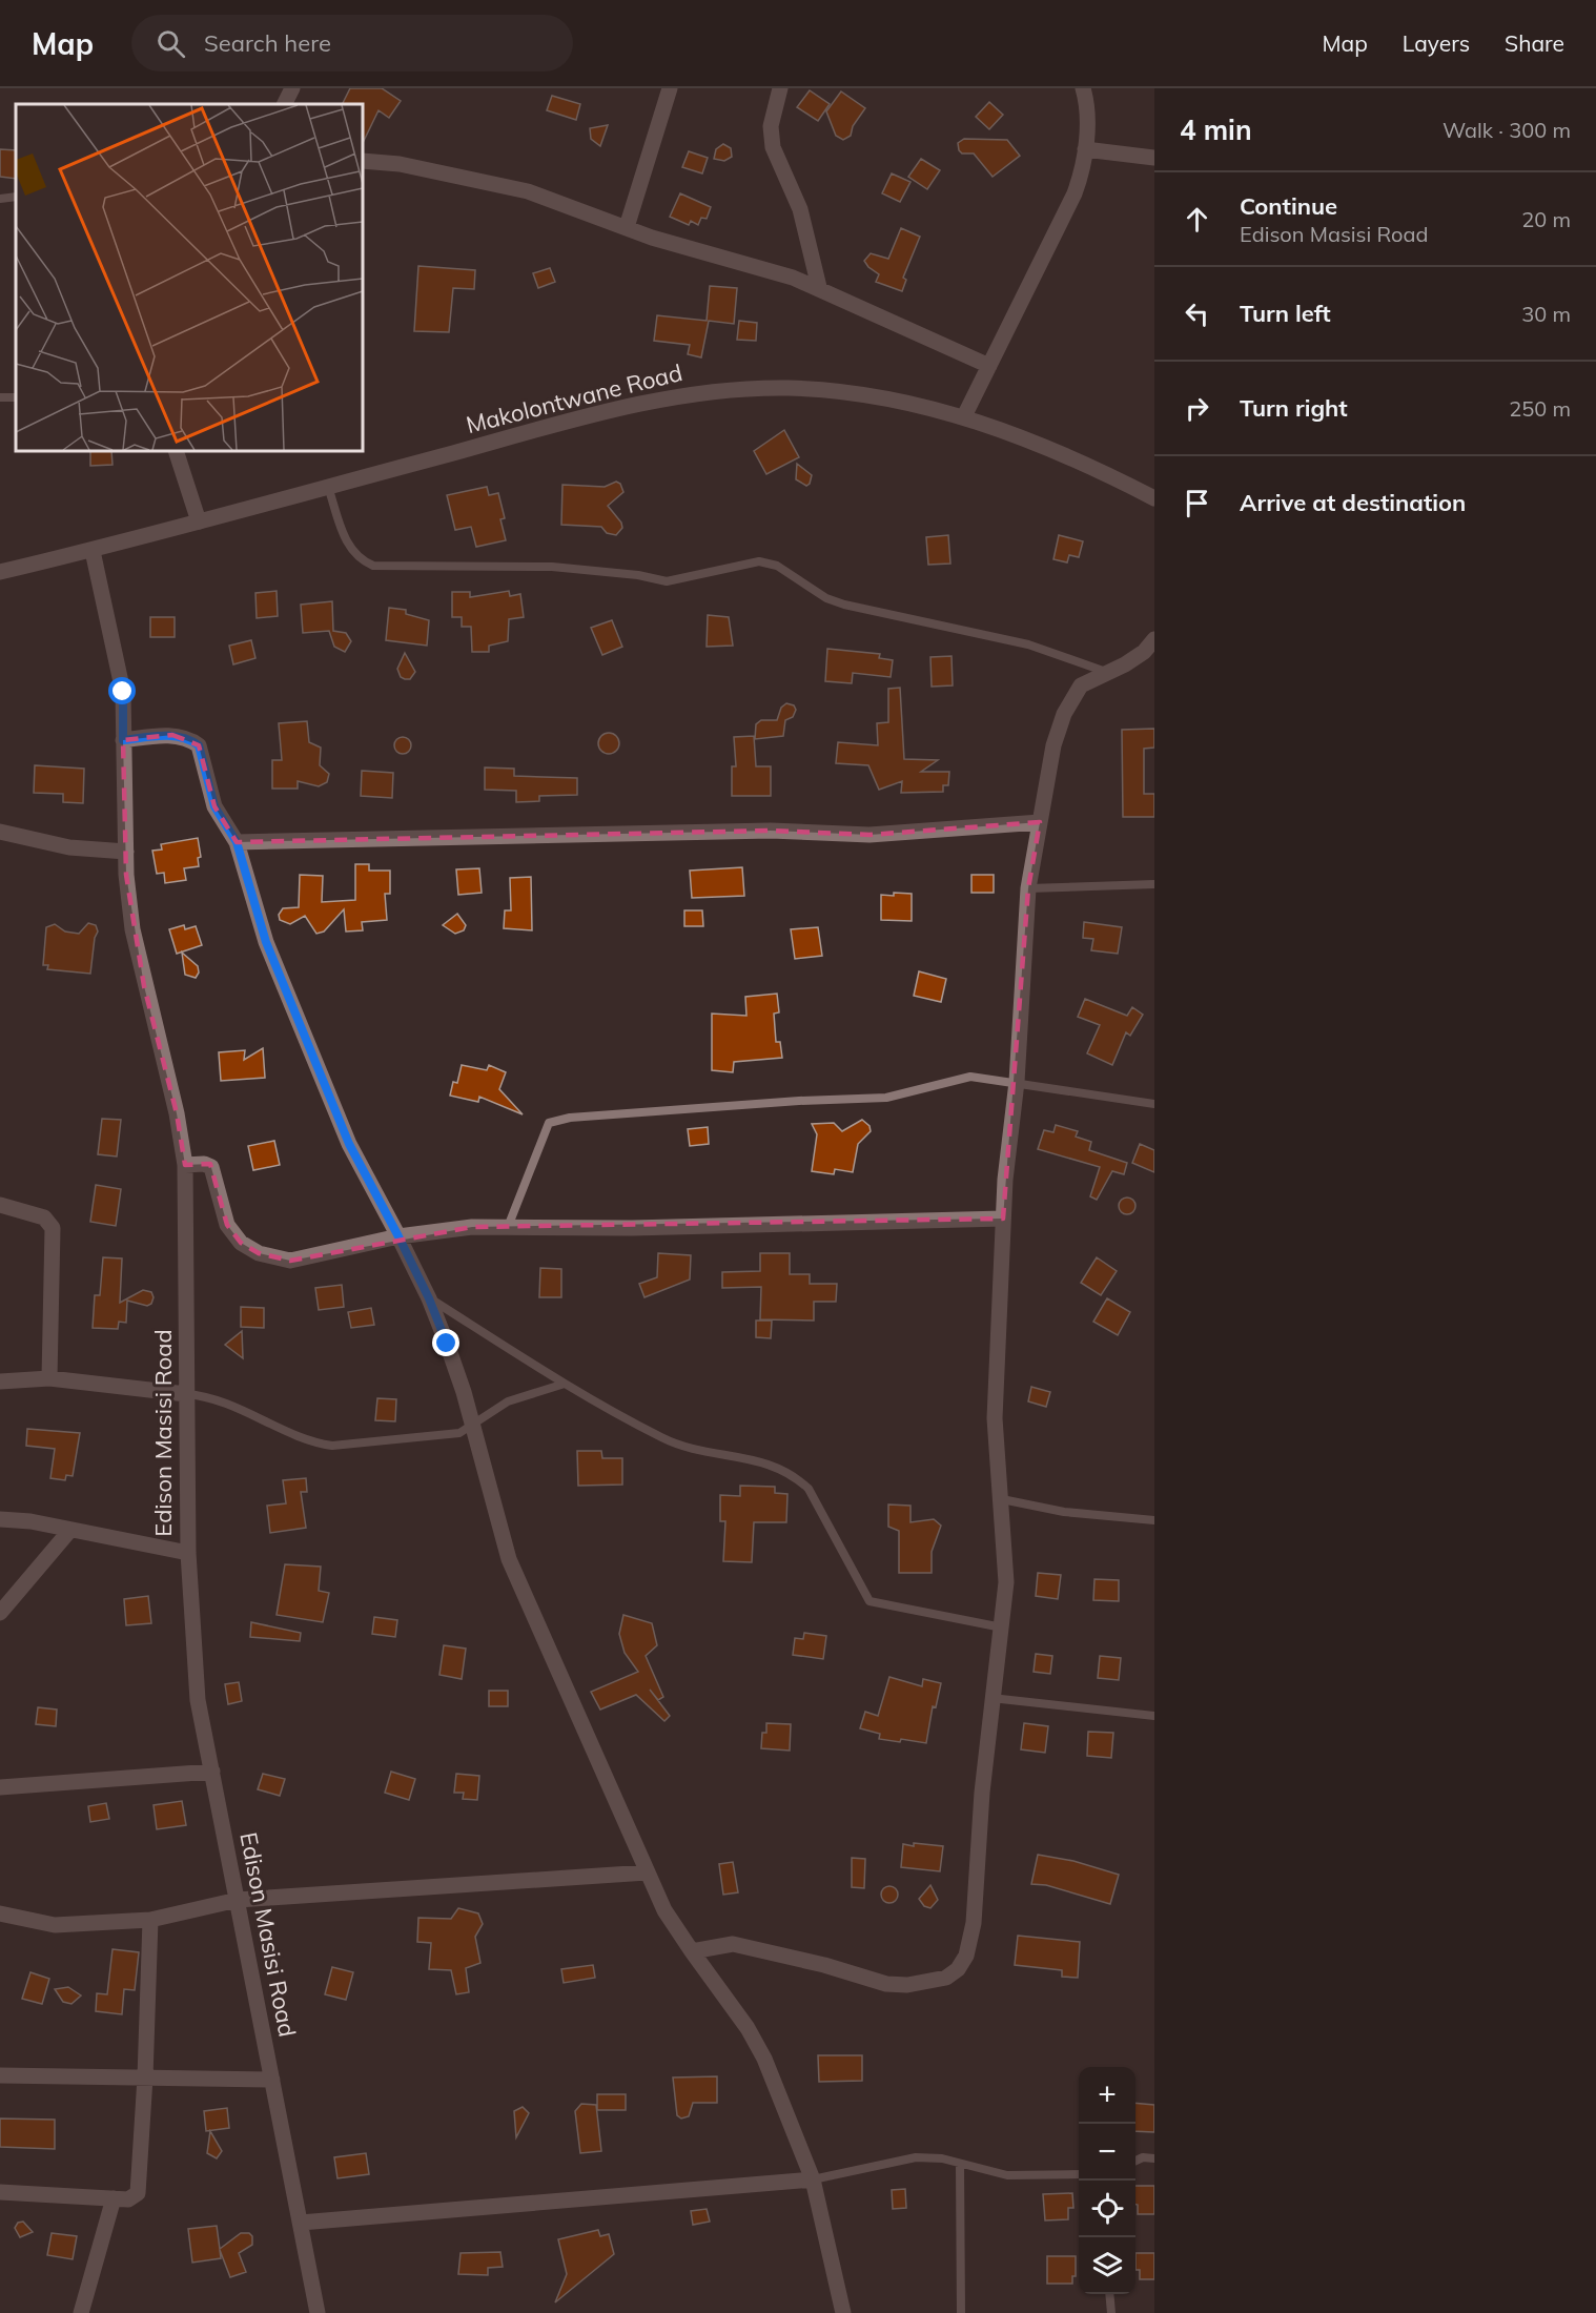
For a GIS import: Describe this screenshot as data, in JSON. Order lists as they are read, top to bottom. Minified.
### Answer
{"streets":{"street":["Makolontwane Road","Edison Masisi Road"]},"crossings":[["Makolontwane Road","Edison Masisi Road"]],"page":{"header":"Map","search":"Search here","nav":["Map","Layers","Share"],"heading":["4 min","Walk · 300 m"],"list":[["Continue","Edison Masisi Road","20 m"],["Turn left","30 m"],["Turn right","250 m"],"Arrive at destination"],"map_buttons":["+","−"]}}
